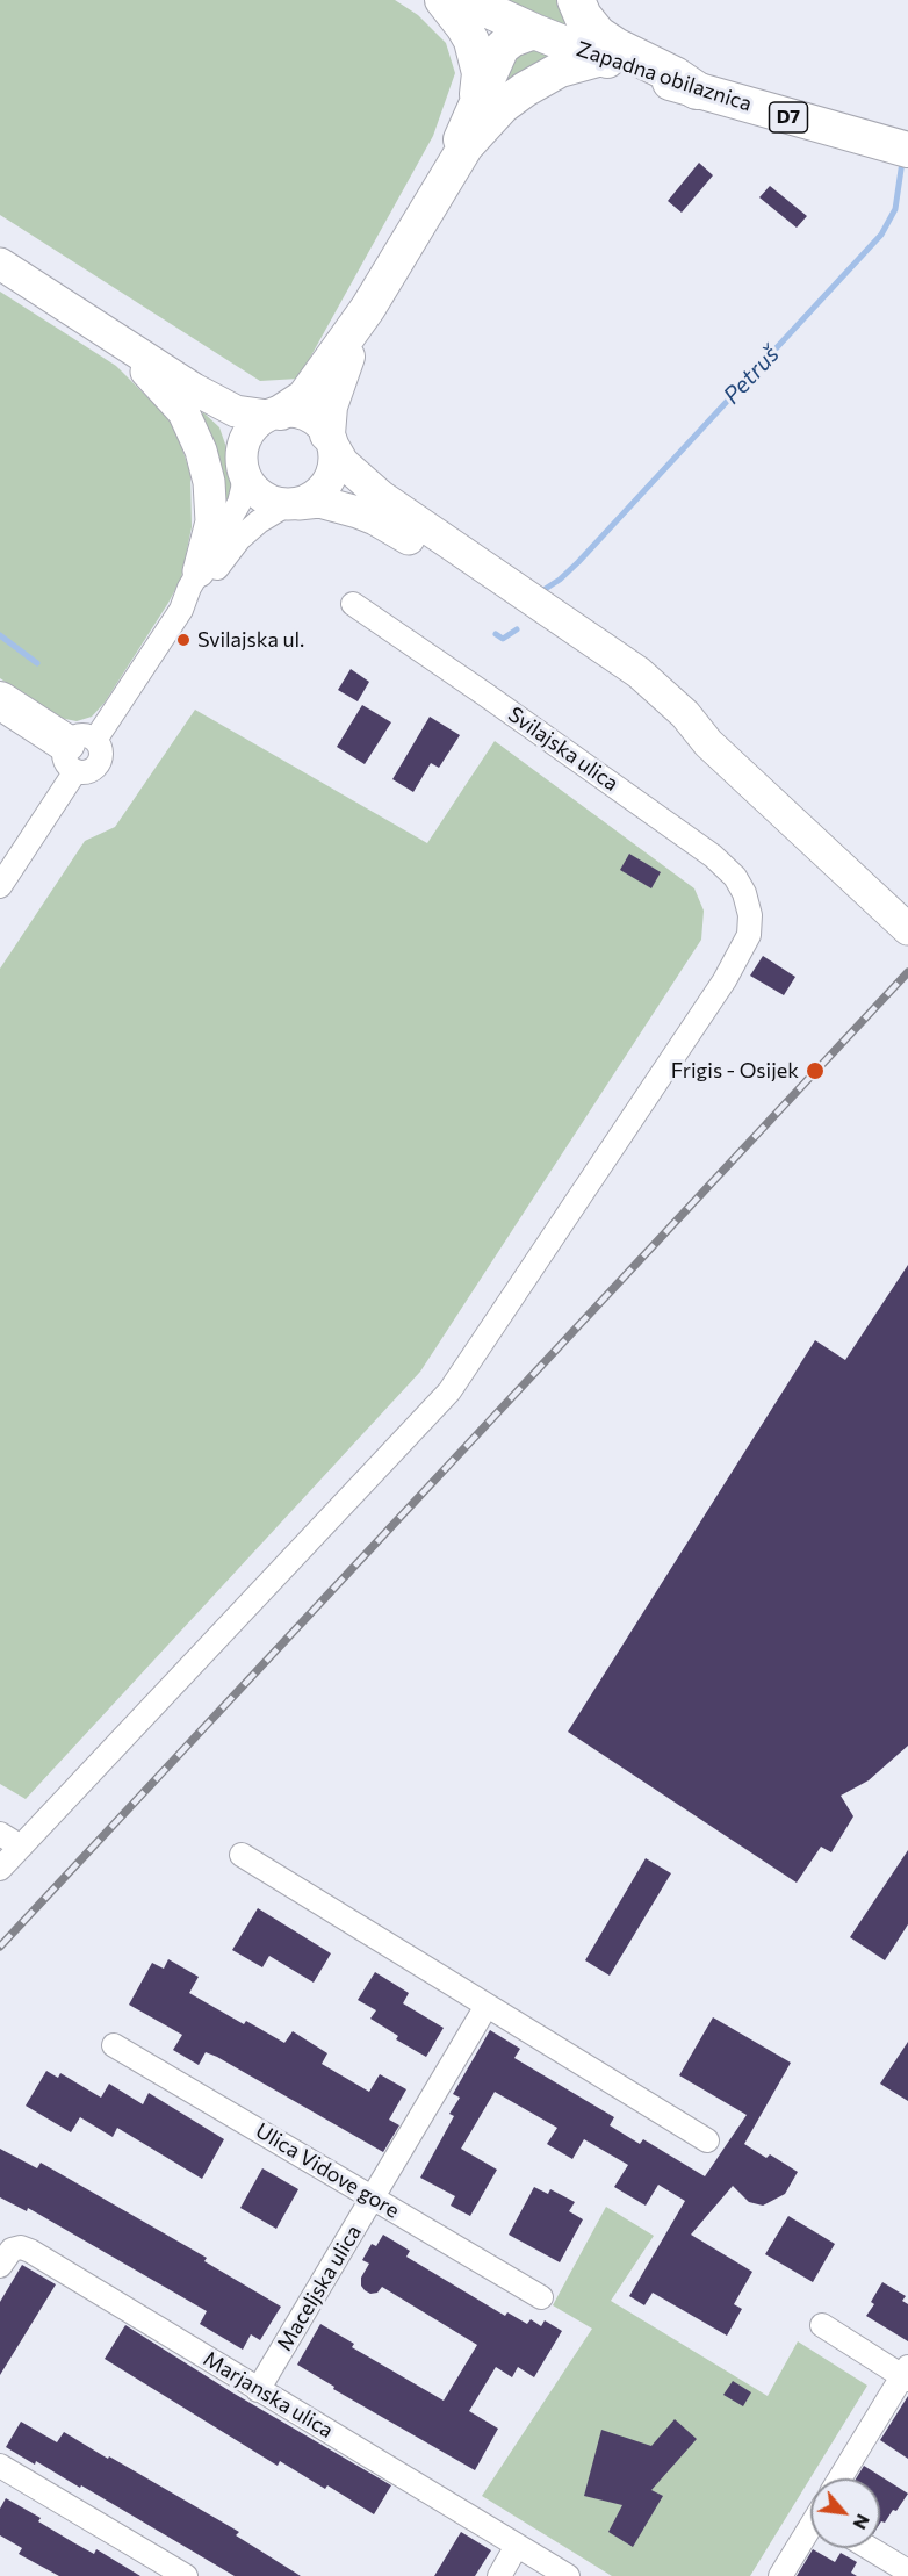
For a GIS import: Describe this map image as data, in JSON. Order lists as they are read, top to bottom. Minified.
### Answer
{"streets":{"main road":["Zapadna obilaznica","D7"],"street":["Svilajska ulica","Ulica Vidove gore","Maceljska ulica","Marjanska ulica"]},"crossings":[["Ulica Vidove gore","Maceljska ulica"],["Maceljska ulica","Marjanska ulica"]],"water":["Petruš"],"places":["Svilajska ul.","Frigis - Osijek"],"north":"bottom right"}
